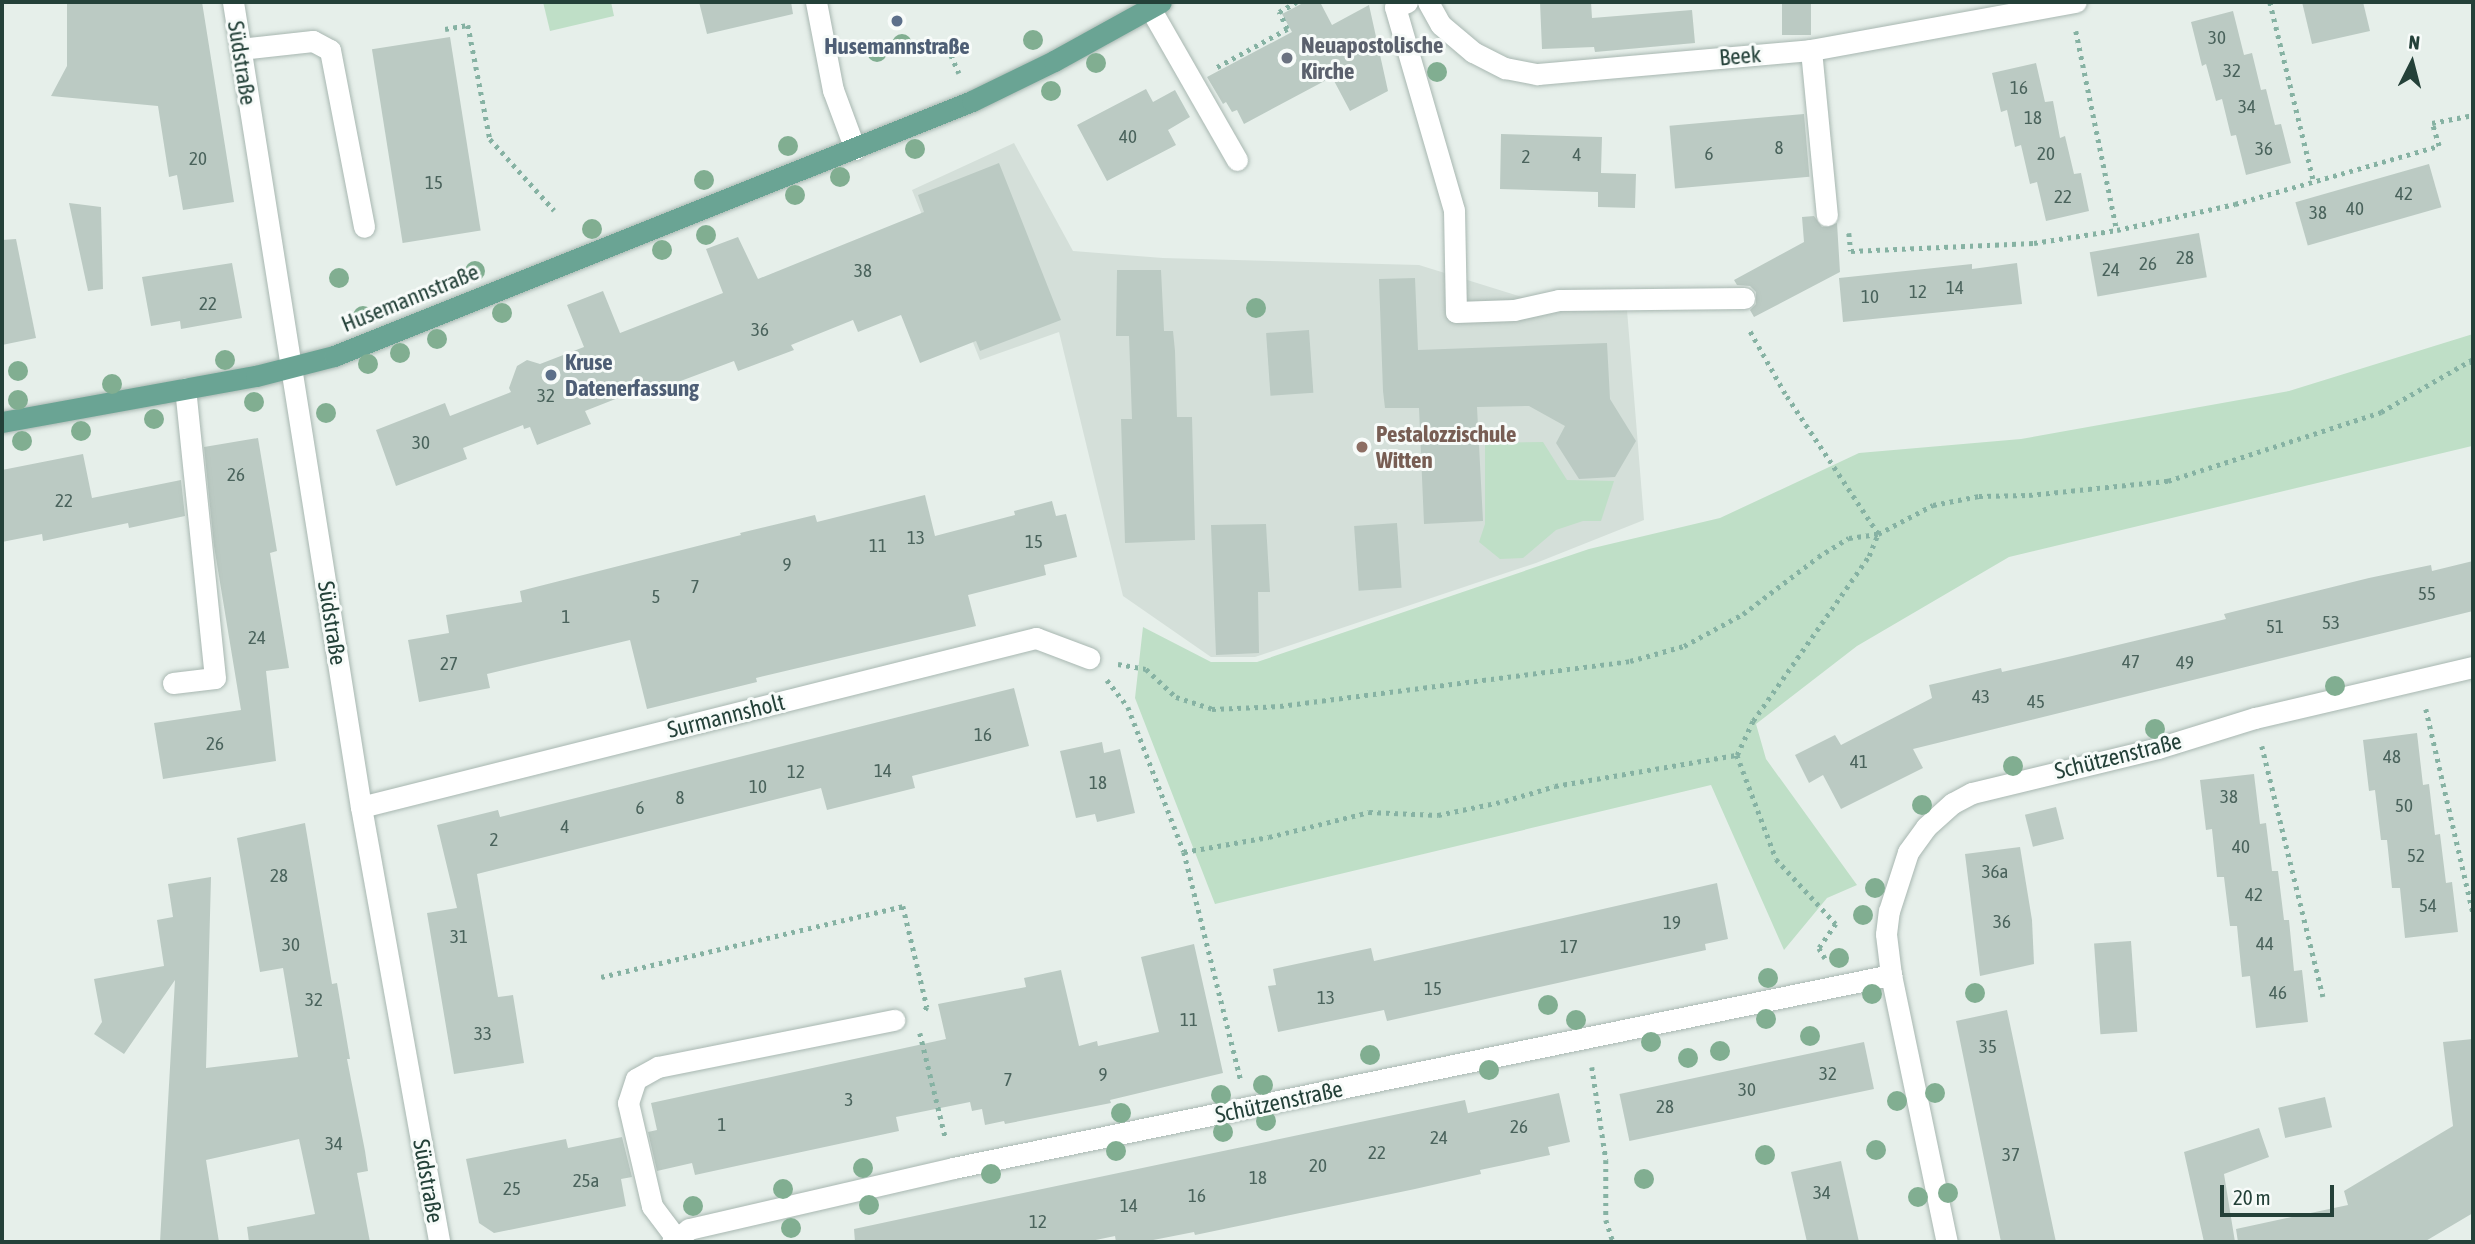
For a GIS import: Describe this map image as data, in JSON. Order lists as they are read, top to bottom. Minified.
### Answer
{"streets":{"main road":["Husemannstraße"],"street":["Beek","Südstraße","Surmannsholt","Schützenstraße"]},"crossings":[["Südstraße","Husemannstraße"],["Südstraße","Surmannsholt"]],"places":["Husemannstraße","Neuapostolische Kirche","Kruse Datenerfassung","Pestalozzischule Witten"],"house_numbers":["30","32","16","34","18","40","8","36","6","20","4","2","20","15","42","22","40","38","28","26","24","38","14","12","10","22","36","32","30","26","22","13","15","11","9","7","55","5","1","53","51","24","47","49","27","43","45","16","26","48","41","14","12","18","10","38","8","50","6","4","2","40","52","36a","28","42","54","36","19","31","44","30","17","15","46","13","32","11","33","35","32","9","7","30","3","28","1","26","24","34","22","37","20","18","25a","25","34","16","14","12"],"scale_bar":"20 m","north":"top"}
